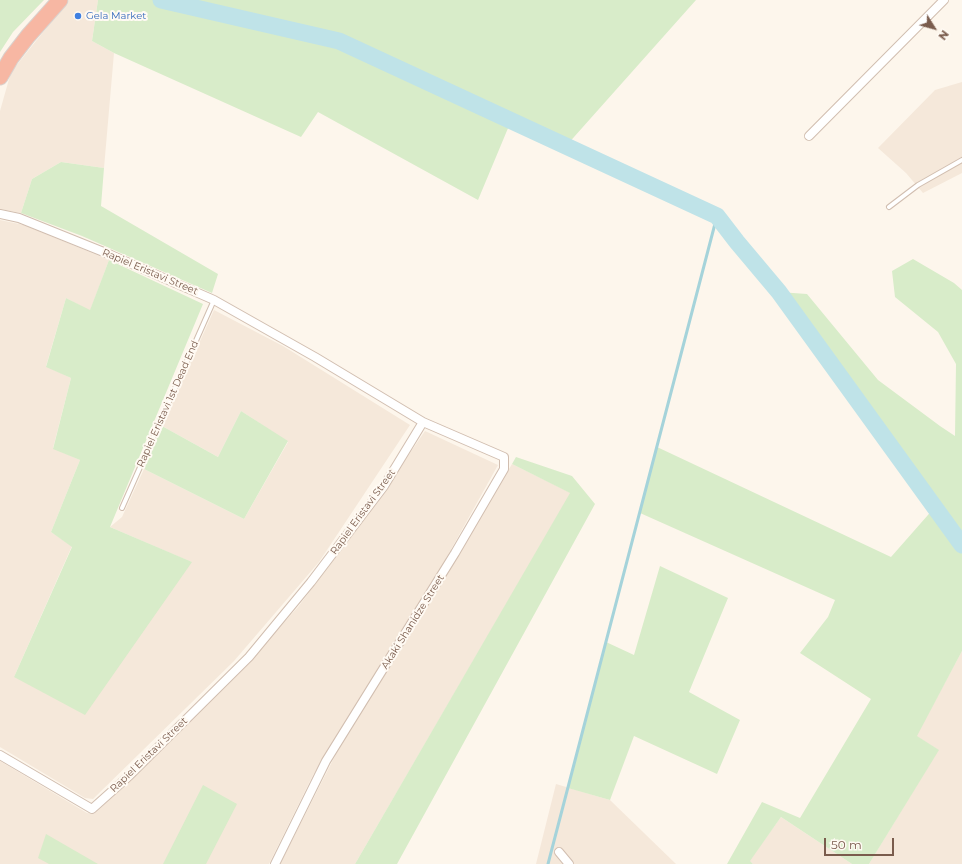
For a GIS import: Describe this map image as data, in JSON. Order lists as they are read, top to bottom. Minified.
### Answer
{"streets":{"street":["Rapiel Eristavi Street","Akaki Shanidze Street"],"lane":["Rapiel Eristavi 1st Dead End"]},"crossings":[["Rapiel Eristavi Street","Rapiel Eristavi 1st Dead End"],["Rapiel Eristavi Street","Akaki Shanidze Street"]],"places":["Gela Market"],"scale_bar":"50 m","north":"bottom right"}
